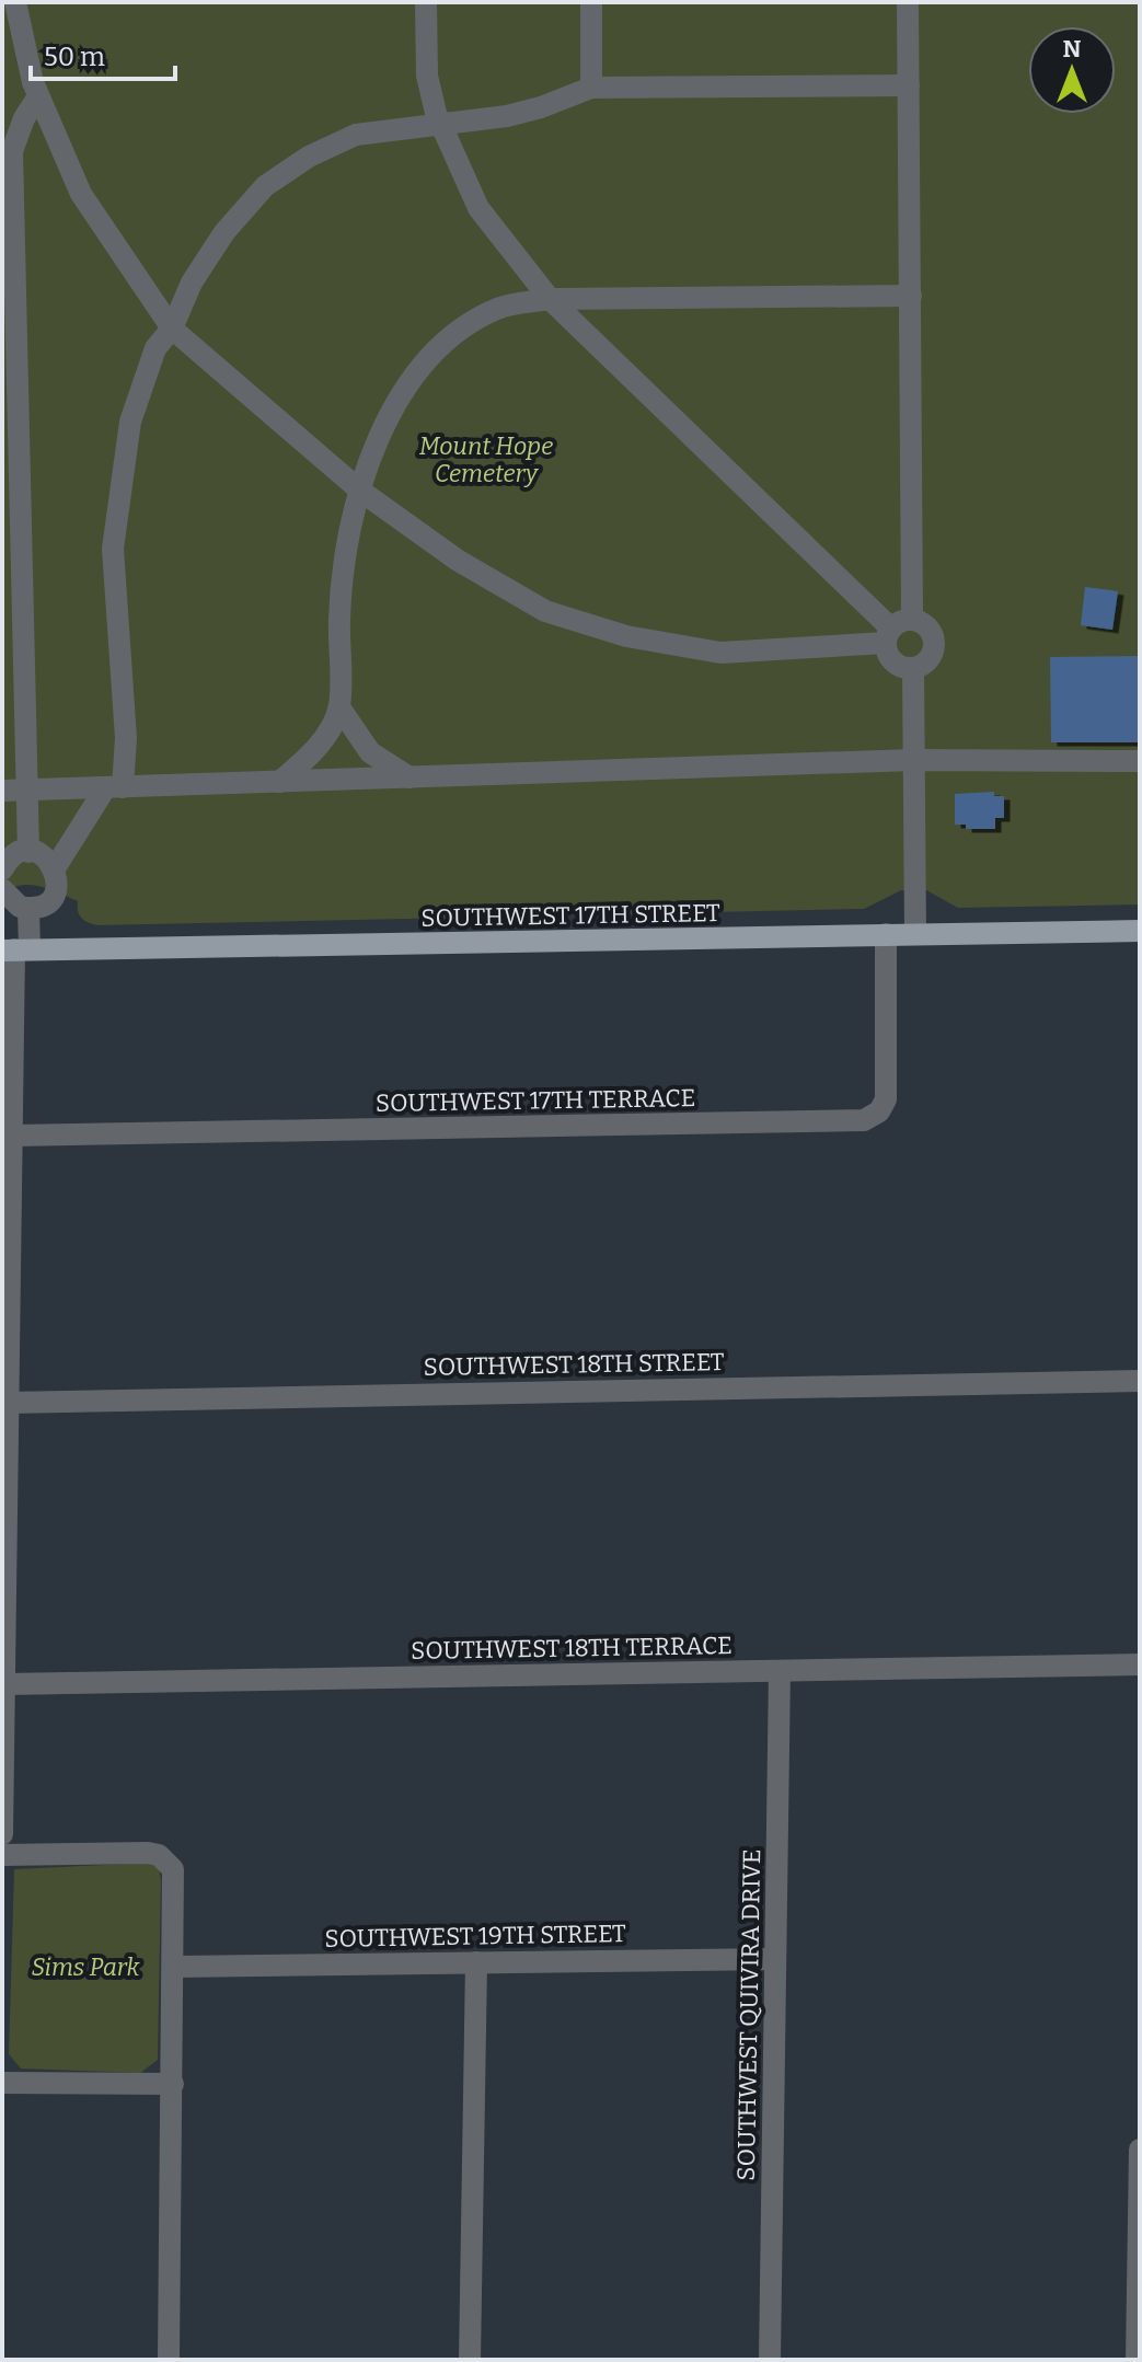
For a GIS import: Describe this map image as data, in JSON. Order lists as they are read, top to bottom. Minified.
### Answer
{"streets":{"main road":["SOUTHWEST 17TH STREET"],"street":["SOUTHWEST 17TH TERRACE","SOUTHWEST 18TH STREET","SOUTHWEST 18TH TERRACE","SOUTHWEST 19TH STREET","SOUTHWEST QUIVIRA DRIVE"]},"crossings":[["SOUTHWEST 17TH STREET","SOUTHWEST 17TH TERRACE"],["SOUTHWEST 18TH TERRACE","SOUTHWEST QUIVIRA DRIVE"],["SOUTHWEST 19TH STREET","SOUTHWEST QUIVIRA DRIVE"]],"parks":["Mount Hope Cemetery","Sims Park"],"scale_bar":"50 m","north":"top"}
